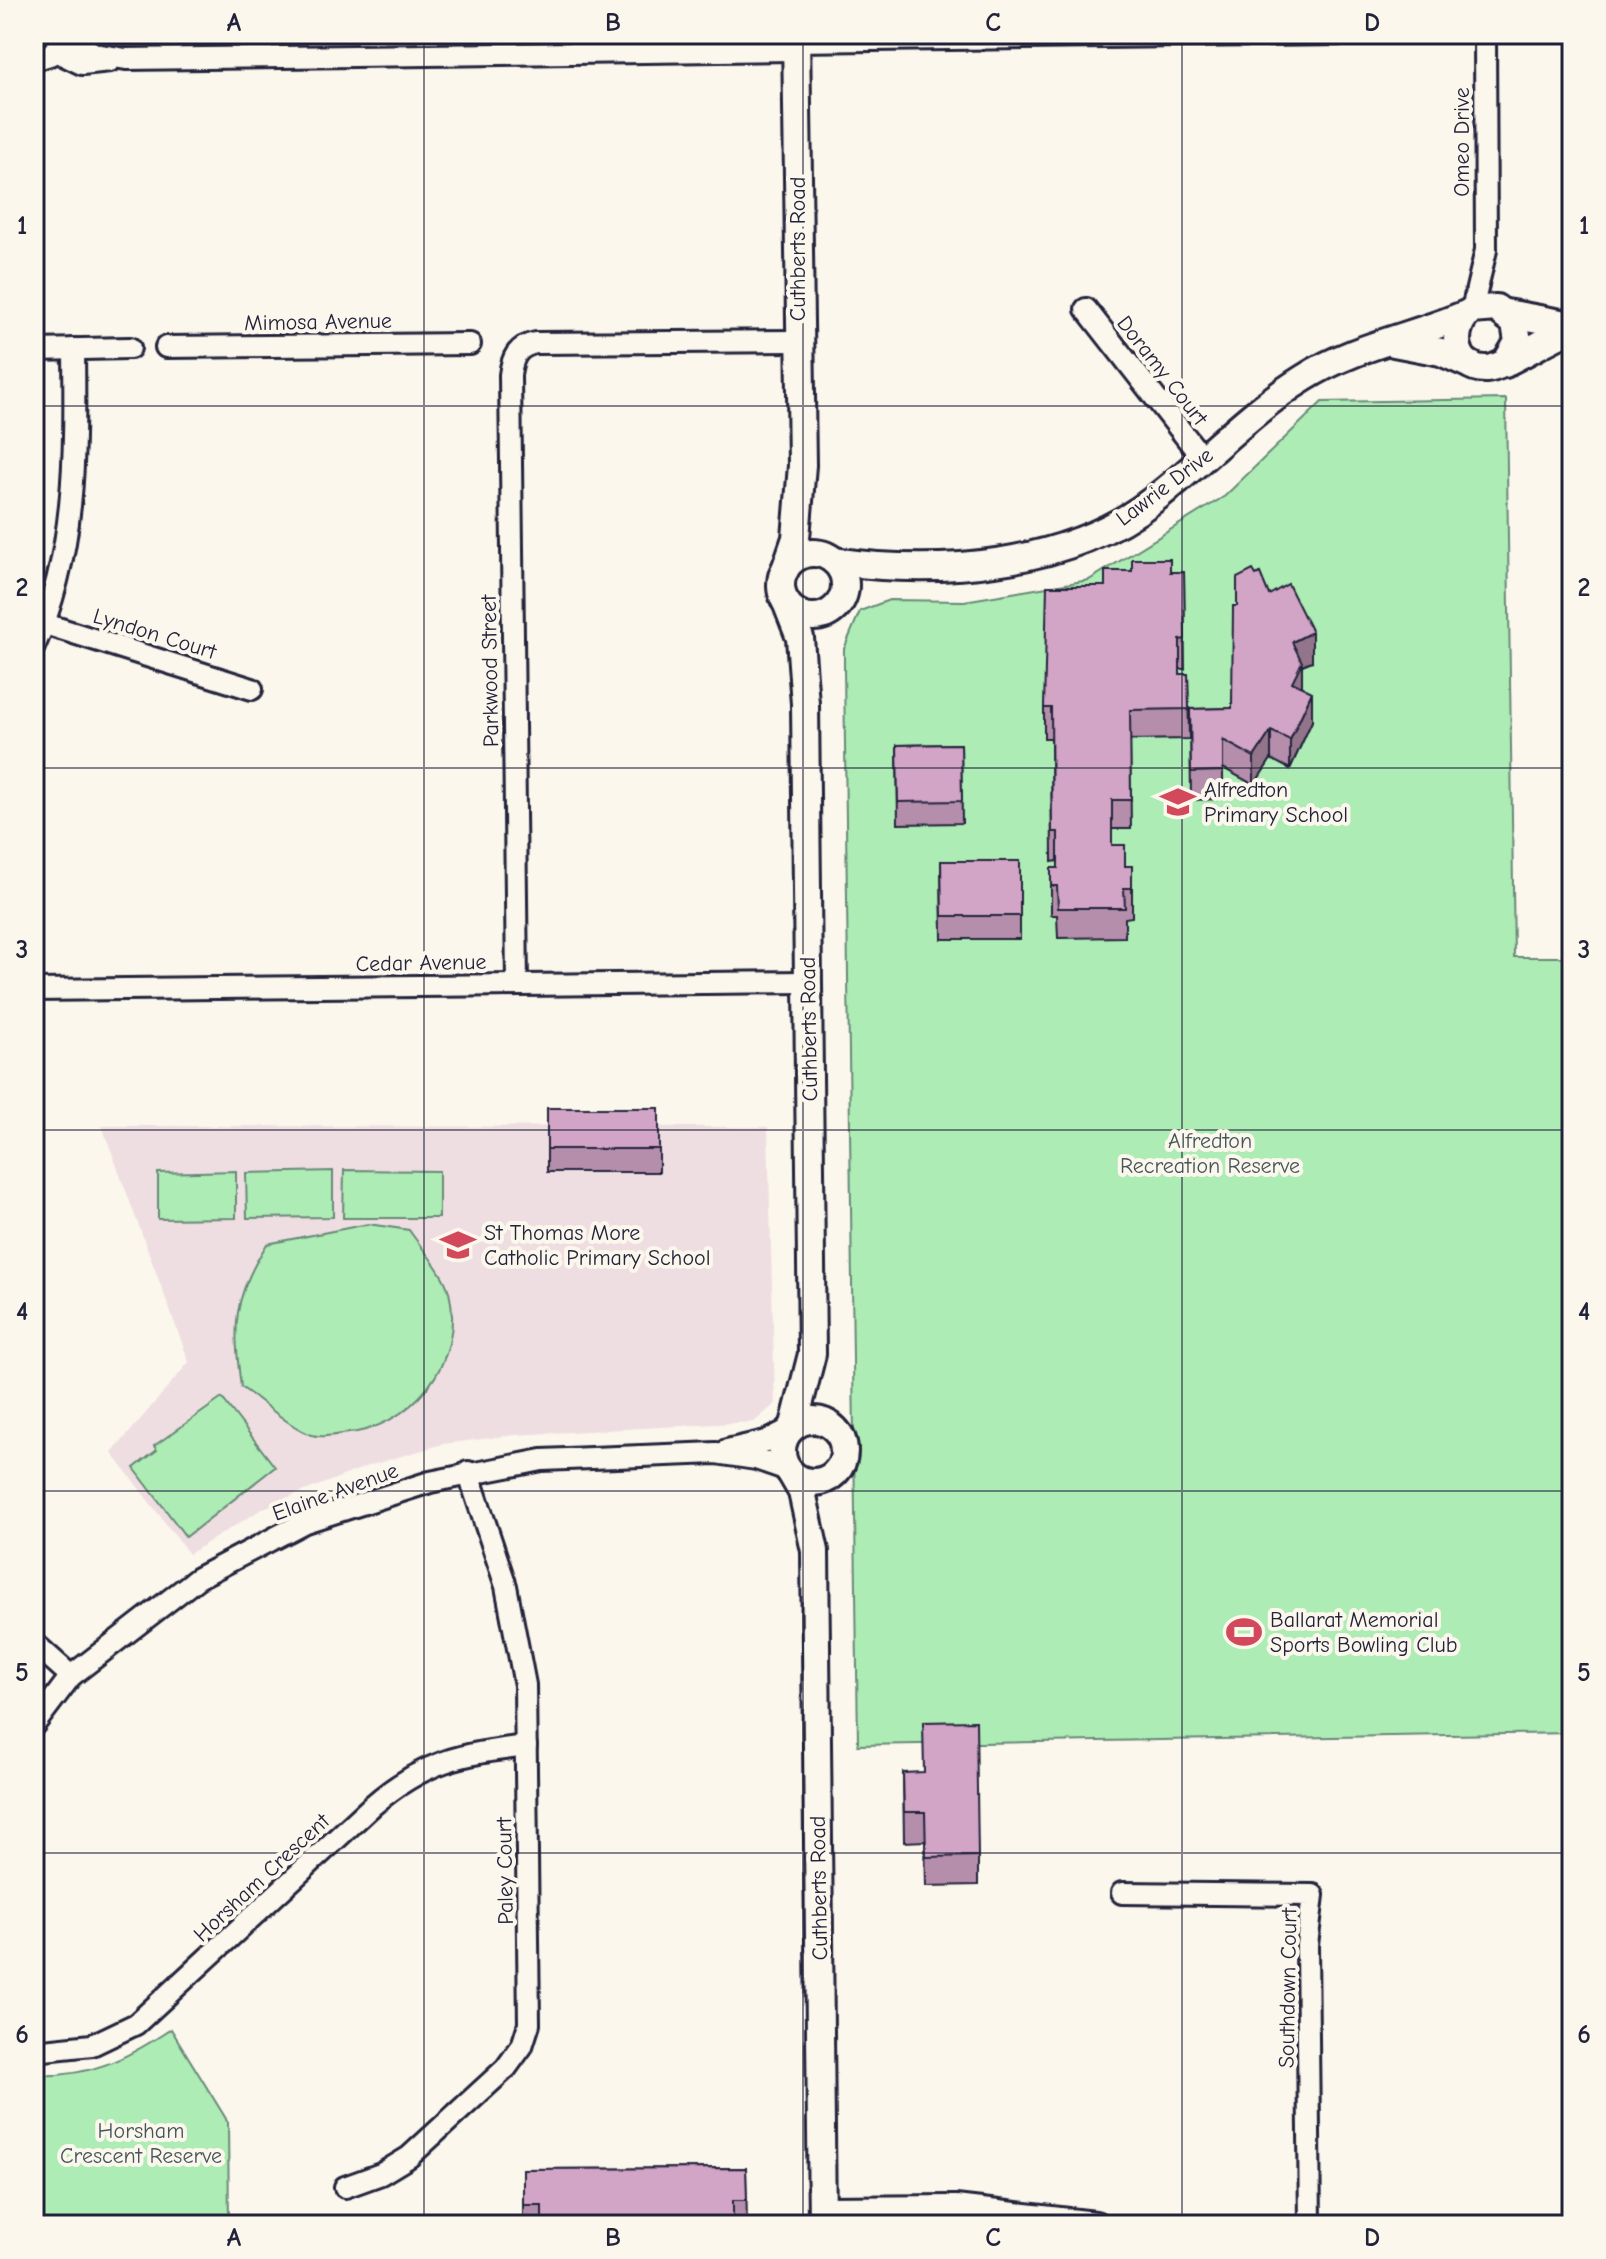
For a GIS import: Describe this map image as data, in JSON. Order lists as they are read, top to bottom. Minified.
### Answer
{"streets":{"street":["Omeo Drive","Cuthberts Road","Mimosa Avenue","Doramy Court","Lawrie Drive","Lyndon Court","Parkwood Street","Cedar Avenue","Elaine Avenue","Paley Court","Horsham Crescent","Southdown Court"]},"crossings":[["Omeo Drive","Lawrie Drive"],["Cuthberts Road","Lawrie Drive"],["Cuthberts Road","Parkwood Street"],["Cuthberts Road","Cedar Avenue"],["Cuthberts Road","Elaine Avenue"],["Doramy Court","Lawrie Drive"],["Parkwood Street","Cedar Avenue"],["Elaine Avenue","Paley Court"],["Paley Court","Horsham Crescent"]],"parks":["Alfredton Recreation Reserve","Horsham Crescent Reserve"],"places":{"school or university":["Alfredton Primary School","St Thomas More Catholic Primary School"],"sports":["Ballarat Memorial Sports Bowling Club"]},"grid":{"columns":["A","B","C","D"],"rows":["1","2","3","4","5","6"]}}
